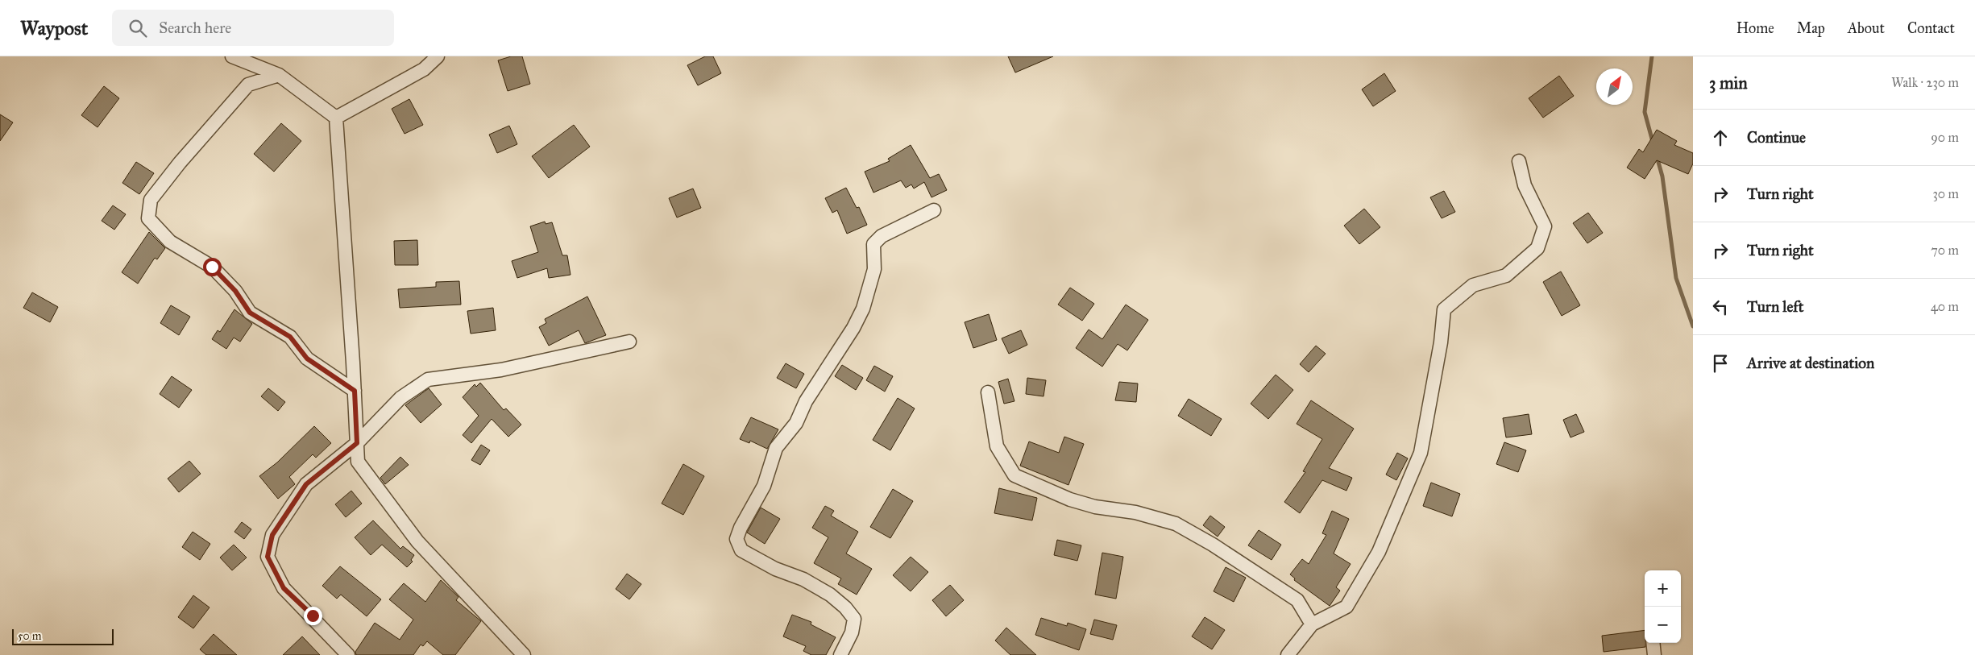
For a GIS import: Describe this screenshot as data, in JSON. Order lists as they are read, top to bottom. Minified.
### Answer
{"scale_bar":"50 m","north":"top right","page":{"header":"Waypost","search":"Search here","nav":["Home","Map","About","Contact"],"heading":["3 min","Walk · 230 m"],"list":[["Continue","90 m"],["Turn right","30 m"],["Turn right","70 m"],["Turn left","40 m"],"Arrive at destination"],"map_buttons":["+","−"],"scale":"50 m"}}
